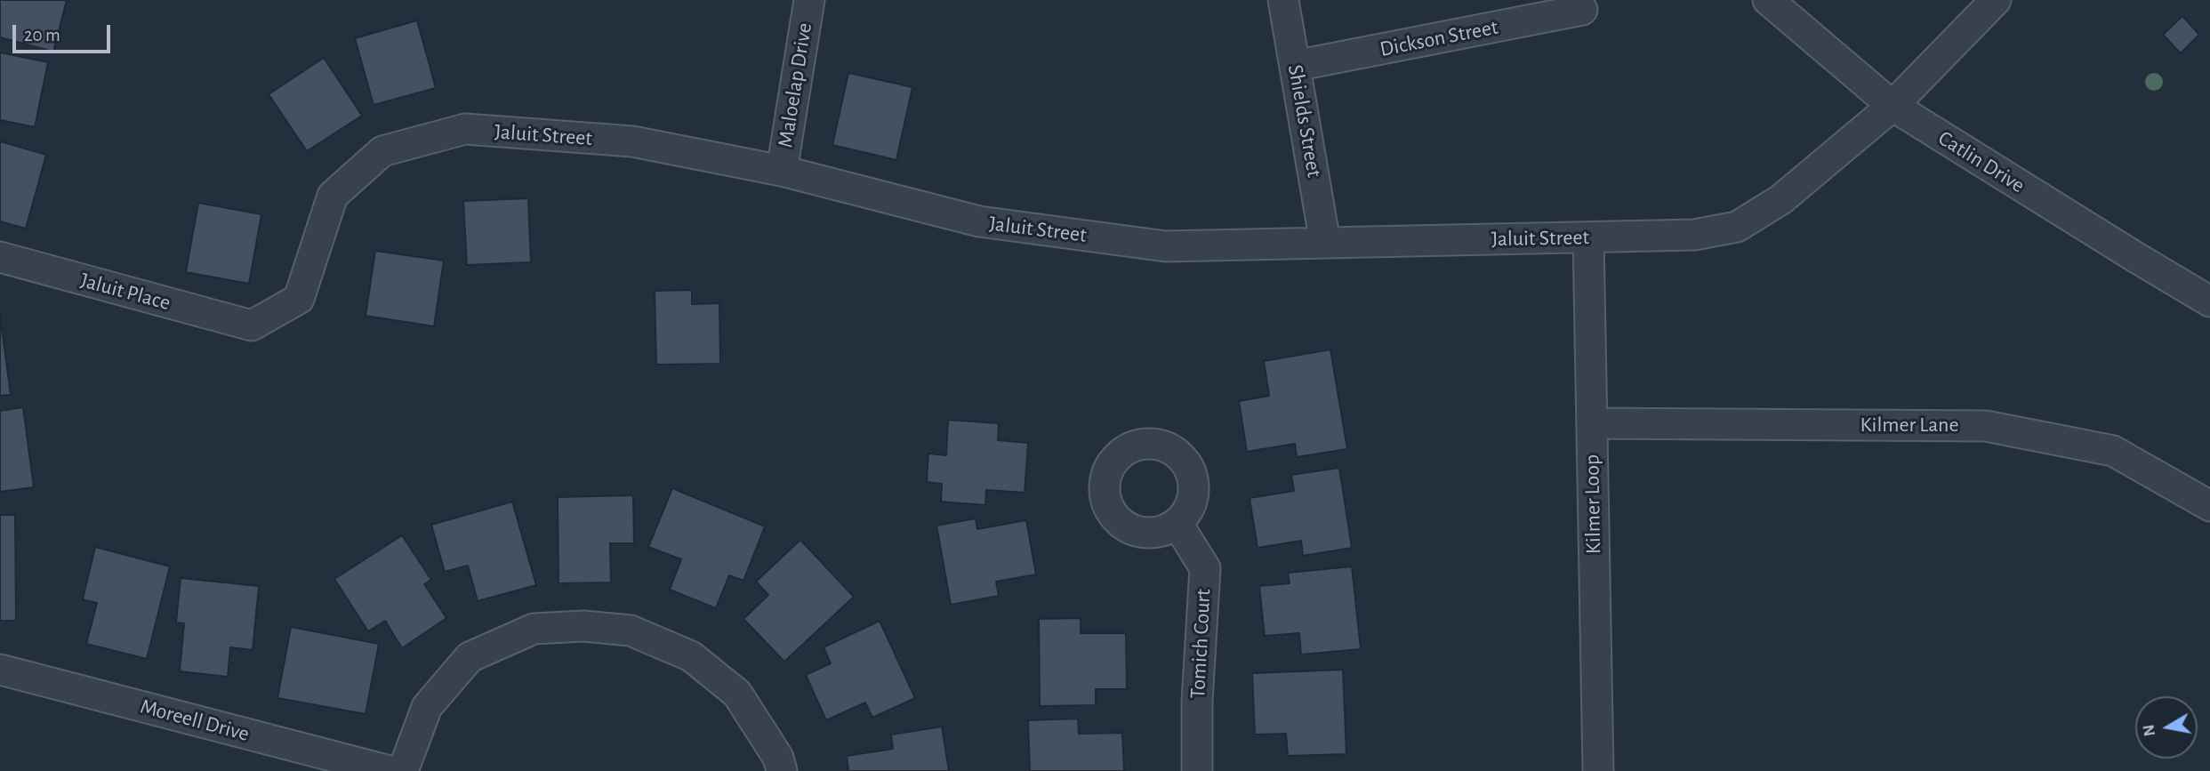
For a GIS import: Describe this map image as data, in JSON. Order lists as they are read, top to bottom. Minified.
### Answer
{"streets":{"street":["Dickson Street","Maloelap Drive","Shields Street","Jaluit Street","Catlin Drive","Jaluit Place","Kilmer Lane","Kilmer Loop","Tomich Court","Moreell Drive"]},"crossings":[["Dickson Street","Shields Street"],["Maloelap Drive","Jaluit Street"],["Shields Street","Jaluit Street"],["Jaluit Street","Catlin Drive"],["Jaluit Street","Jaluit Place"],["Jaluit Street","Kilmer Loop"],["Kilmer Lane","Kilmer Loop"]],"scale_bar":"20 m","north":"left"}
